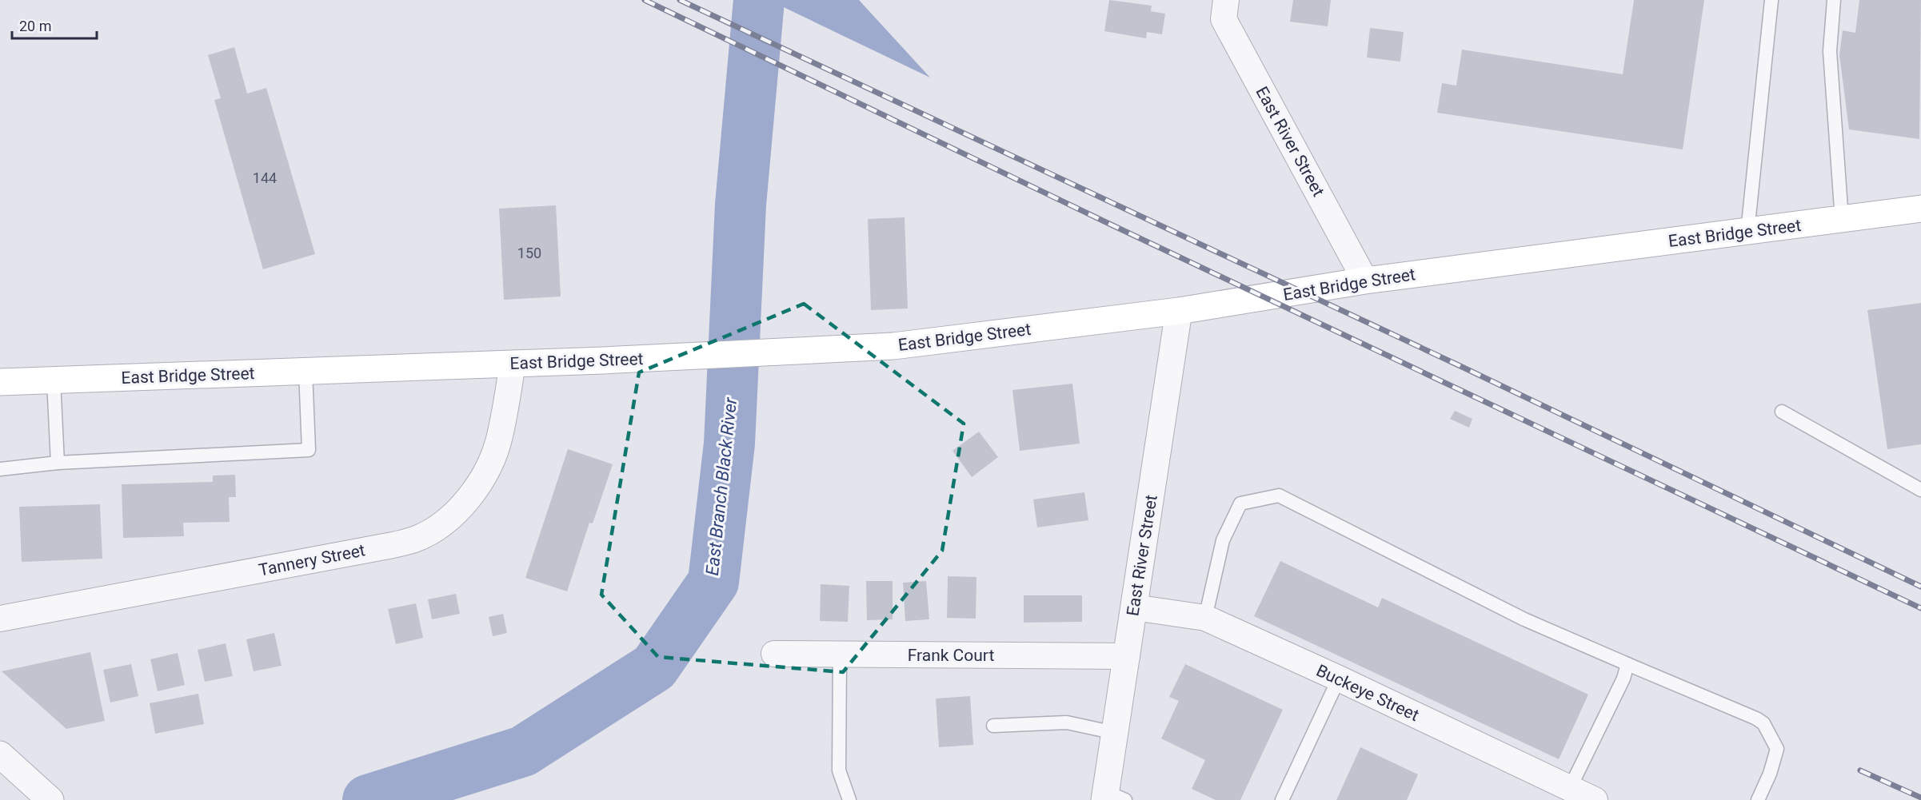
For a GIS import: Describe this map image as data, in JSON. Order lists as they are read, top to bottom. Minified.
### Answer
{"streets":{"main road":["East Bridge Street"],"street":["East River Street","Tannery Street","Frank Court","Buckeye Street"]},"crossings":[["East River Street","East Bridge Street"],["East River Street","Frank Court"],["East River Street","Buckeye Street"],["East Bridge Street","Tannery Street"]],"water":["East Branch Black River"],"house_numbers":["144","150"],"scale_bar":"20 m"}
